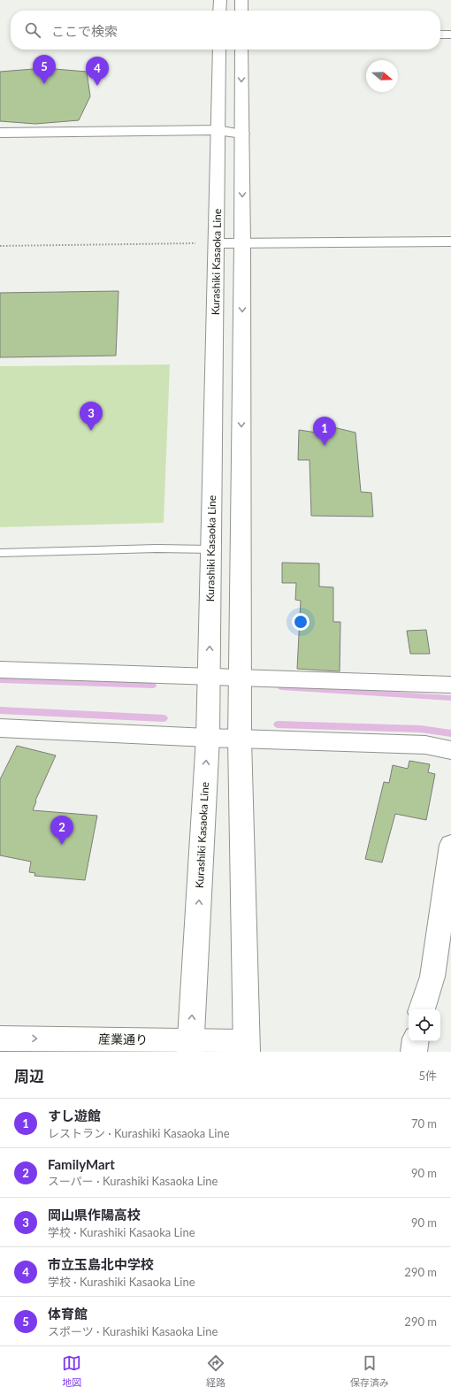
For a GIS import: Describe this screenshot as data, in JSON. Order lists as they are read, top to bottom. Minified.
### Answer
{"streets":{"main road":["Kurashiki Kasaoka Line","産業通り"]},"crossings":[["Kurashiki Kasaoka Line","産業通り"]],"one_way":["産業通り"],"north":"right","page":{"search":"ここで検索","pins":["5","4","3","1","2"],"heading":["周辺","5件"],"list":[{"mark":"1","name":"すし遊館","note":"レストラン · Kurashiki Kasaoka Line","value":"70 m"},{"mark":"2","name":"FamilyMart","note":"スーパー · Kurashiki Kasaoka Line","value":"90 m"},{"mark":"3","name":"岡山県作陽高校","note":"学校 · Kurashiki Kasaoka Line","value":"90 m"},{"mark":"4","name":"市立玉島北中学校","note":"学校 · Kurashiki Kasaoka Line","value":"290 m"},{"mark":"5","name":"体育館","note":"スポーツ · Kurashiki Kasaoka Line","value":"290 m"}],"nav":["地図","経路","保存済み"]}}
